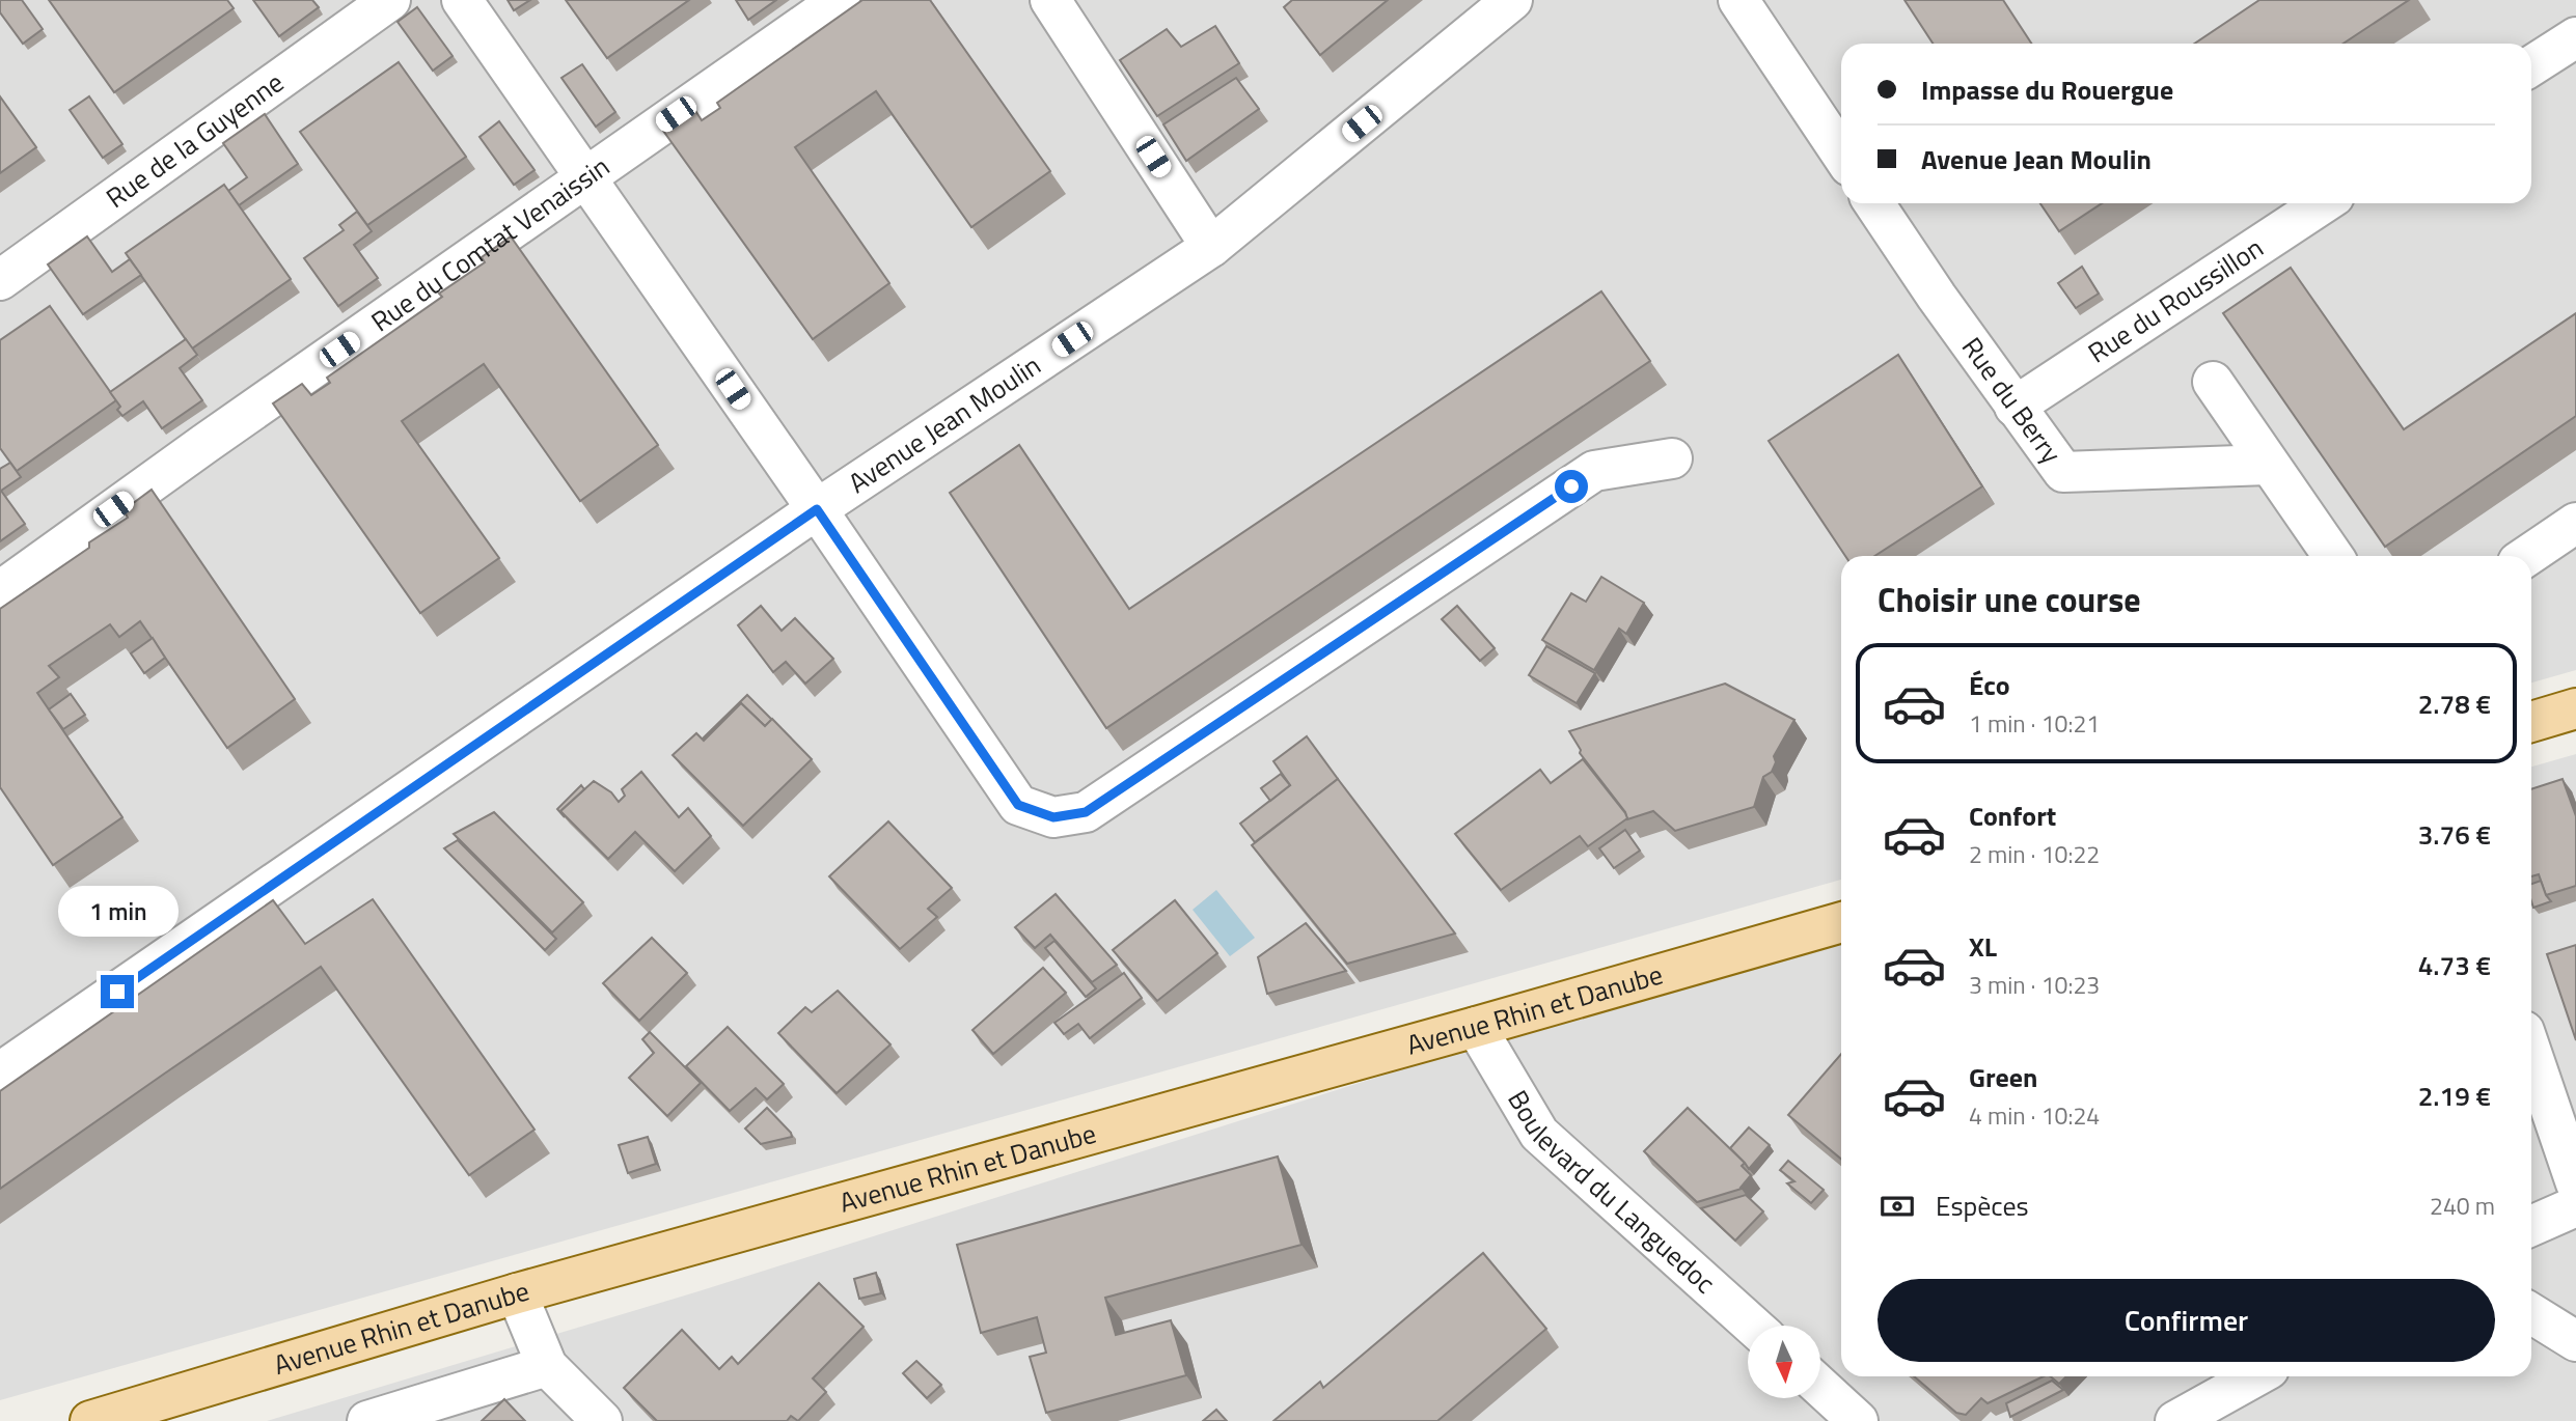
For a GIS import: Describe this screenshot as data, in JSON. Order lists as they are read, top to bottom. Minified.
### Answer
{"streets":{"main road":["Avenue Rhin et Danube"],"street":["Rue de la Guyenne","Rue du Comtat Venaissin","Rue du Roussillon","Rue du Berry","Avenue Jean Moulin","Boulevard du Languedoc"]},"crossings":[["Rue du Roussillon","Rue du Berry"],["Avenue Rhin et Danube","Boulevard du Languedoc"]],"north":"bottom","page":{"banner":["Impasse du Rouergue","Avenue Jean Moulin"],"heading":"Choisir une course","list":[{"name":"Éco","note":"1 min · 10:21","value":"2.78 €"},{"name":"Confort","note":"2 min · 10:22","value":"3.76 €"},{"name":"XL","note":"3 min · 10:23","value":"4.73 €"},{"name":"Green","note":"4 min · 10:24","value":"2.19 €"}],"bubble":"1 min","pay":["Espèces","240 m"],"buttons":"Confirmer"}}
